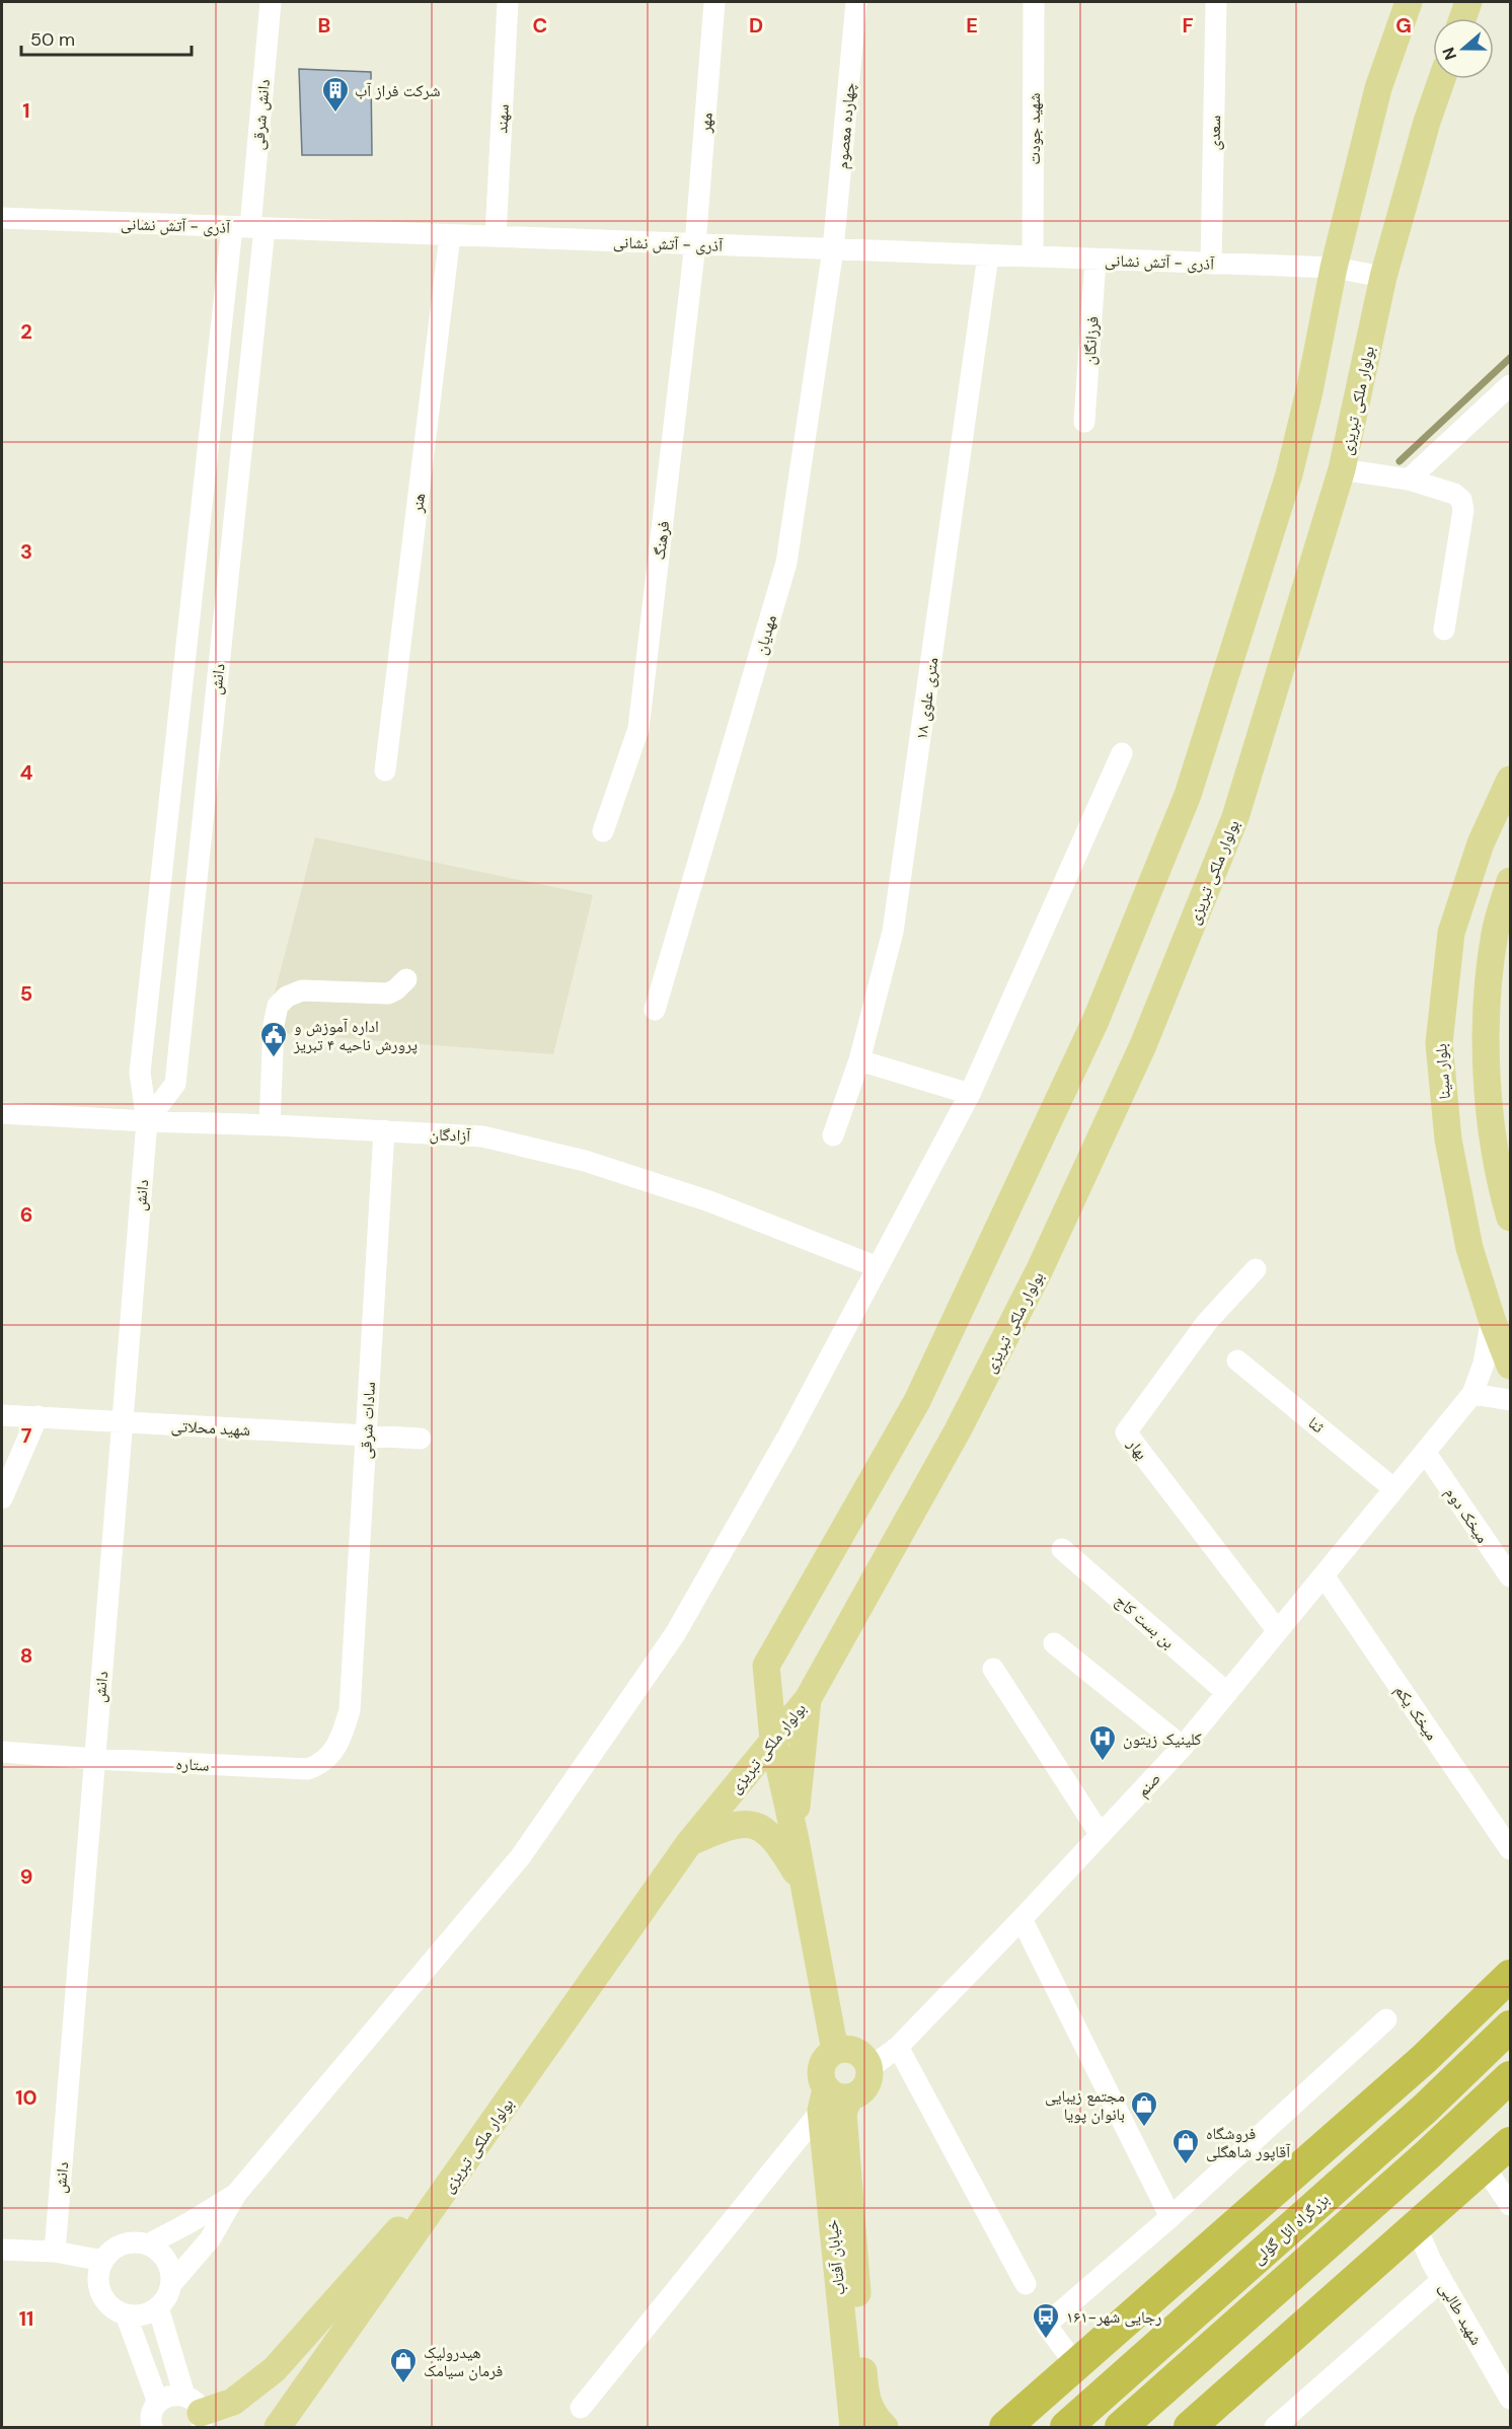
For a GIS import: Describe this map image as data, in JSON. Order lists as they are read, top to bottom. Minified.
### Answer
{"streets":{"highway":["بزرگراه ائل گؤلی"],"main road":["بولوار ملکی تبریزی","بلوار سینا","خیابان آفتاب"],"street":["دانش شرقی","سهند","مهر","چهارده معصوم","شهید جودت","سعدی","آذرى - آتش نشانى","فرزانگان","هنر","فرهنگ","مهدیان","دانش","۱۸ متری علوی","آزادگان","سادات شرقی","ثنا","شهید محلاتی","بهار","میخک دوم","بن بست کاج","میخک یکم","ستاره","صنم","شهید طالبی"]},"crossings":[["دانش شرقی","آذرى - آتش نشانى"],["دانش شرقی","دانش"],["سهند","آذرى - آتش نشانى"],["مهر","آذرى - آتش نشانى"],["مهر","فرهنگ"],["چهارده معصوم","آذرى - آتش نشانى"],["چهارده معصوم","مهدیان"],["شهید جودت","آذرى - آتش نشانى"],["سعدی","آذرى - آتش نشانى"],["آذرى - آتش نشانى","فرزانگان"],["آذرى - آتش نشانى","بولوار ملکی تبریزی"],["آذرى - آتش نشانى","هنر"],["آذرى - آتش نشانى","فرهنگ"],["آذرى - آتش نشانى","مهدیان"],["آذرى - آتش نشانى","دانش"],["آذرى - آتش نشانى","۱۸ متری علوی"],["دانش","آزادگان"],["دانش","شهید محلاتی"],["دانش","ستاره"],["بلوار سینا","صنم"],["آزادگان","سادات شرقی"],["سادات شرقی","شهید محلاتی"],["سادات شرقی","ستاره"],["ثنا","صنم"],["بهار","صنم"],["میخک دوم","صنم"],["بن بست کاج","صنم"],["میخک یکم","صنم"],["صنم","خیابان آفتاب"]],"places":{"building":["شرکت فراز آب"],"public building":["اداره آموزش و پرورش ناحیه ۴ تبریز"],"hospital":["کلینیک زیتون"],"shop":["مجتمع زیبایی بانوان پویا","فروشگاه آقاپور شاهگلی","هیدرولیک فرمان سیامک"],"bus stop":["۱۶۱-رجایی شهر"]},"scale_bar":"50 m","north":"left","grid":{"columns":["B","C","D","E","F","G"],"rows":["1","2","3","4","5","6","7","8","9","10","11"]}}
